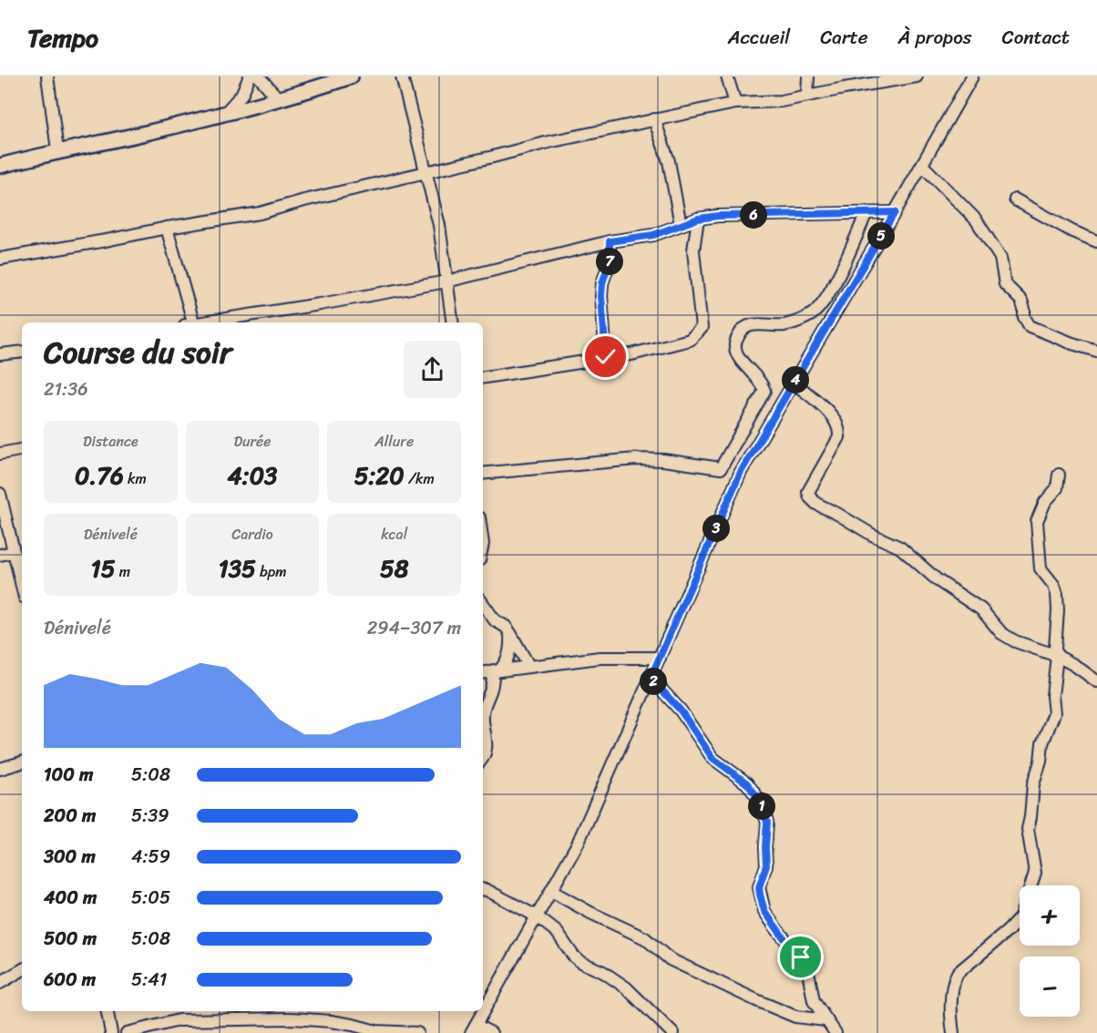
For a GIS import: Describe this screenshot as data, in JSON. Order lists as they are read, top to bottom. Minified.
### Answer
{"page":{"header":"Tempo","nav":["Accueil","Carte","À propos","Contact"],"pins":["6","5","7","4","3","2","1"],"heading":["Course du soir","21:36"],"stats":[["Distance","0.76 km"],["Durée","4:03"],["Allure","5:20 /km"],["Dénivelé","15 m"],["Cardio","135 bpm"],["kcal","58"]],"chart":["Dénivelé","294–307 m"],"list":[{"name":"100 m","note":"5:08"},{"name":"200 m","note":"5:39"},{"name":"300 m","note":"4:59"},{"name":"400 m","note":"5:05"},{"name":"500 m","note":"5:08"},{"name":"600 m","note":"5:41"}],"map_buttons":["+","−"]}}
